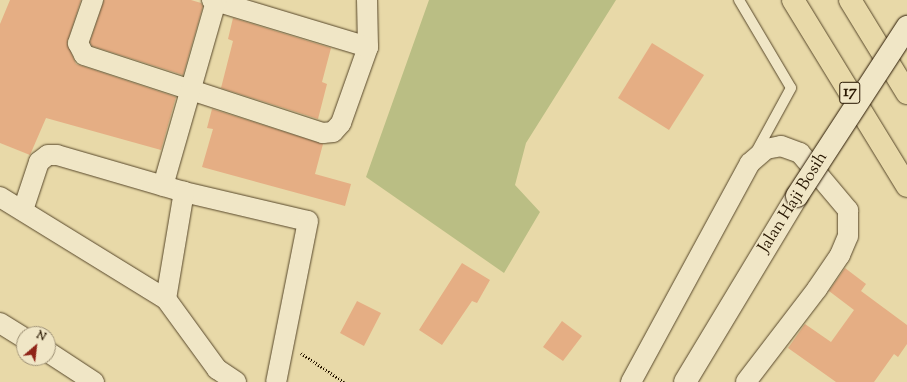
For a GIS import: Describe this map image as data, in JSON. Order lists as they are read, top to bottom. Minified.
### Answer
{"streets":{"highway":["17"],"main road":["Jalan Haji Bosih"]},"north":"top right"}
